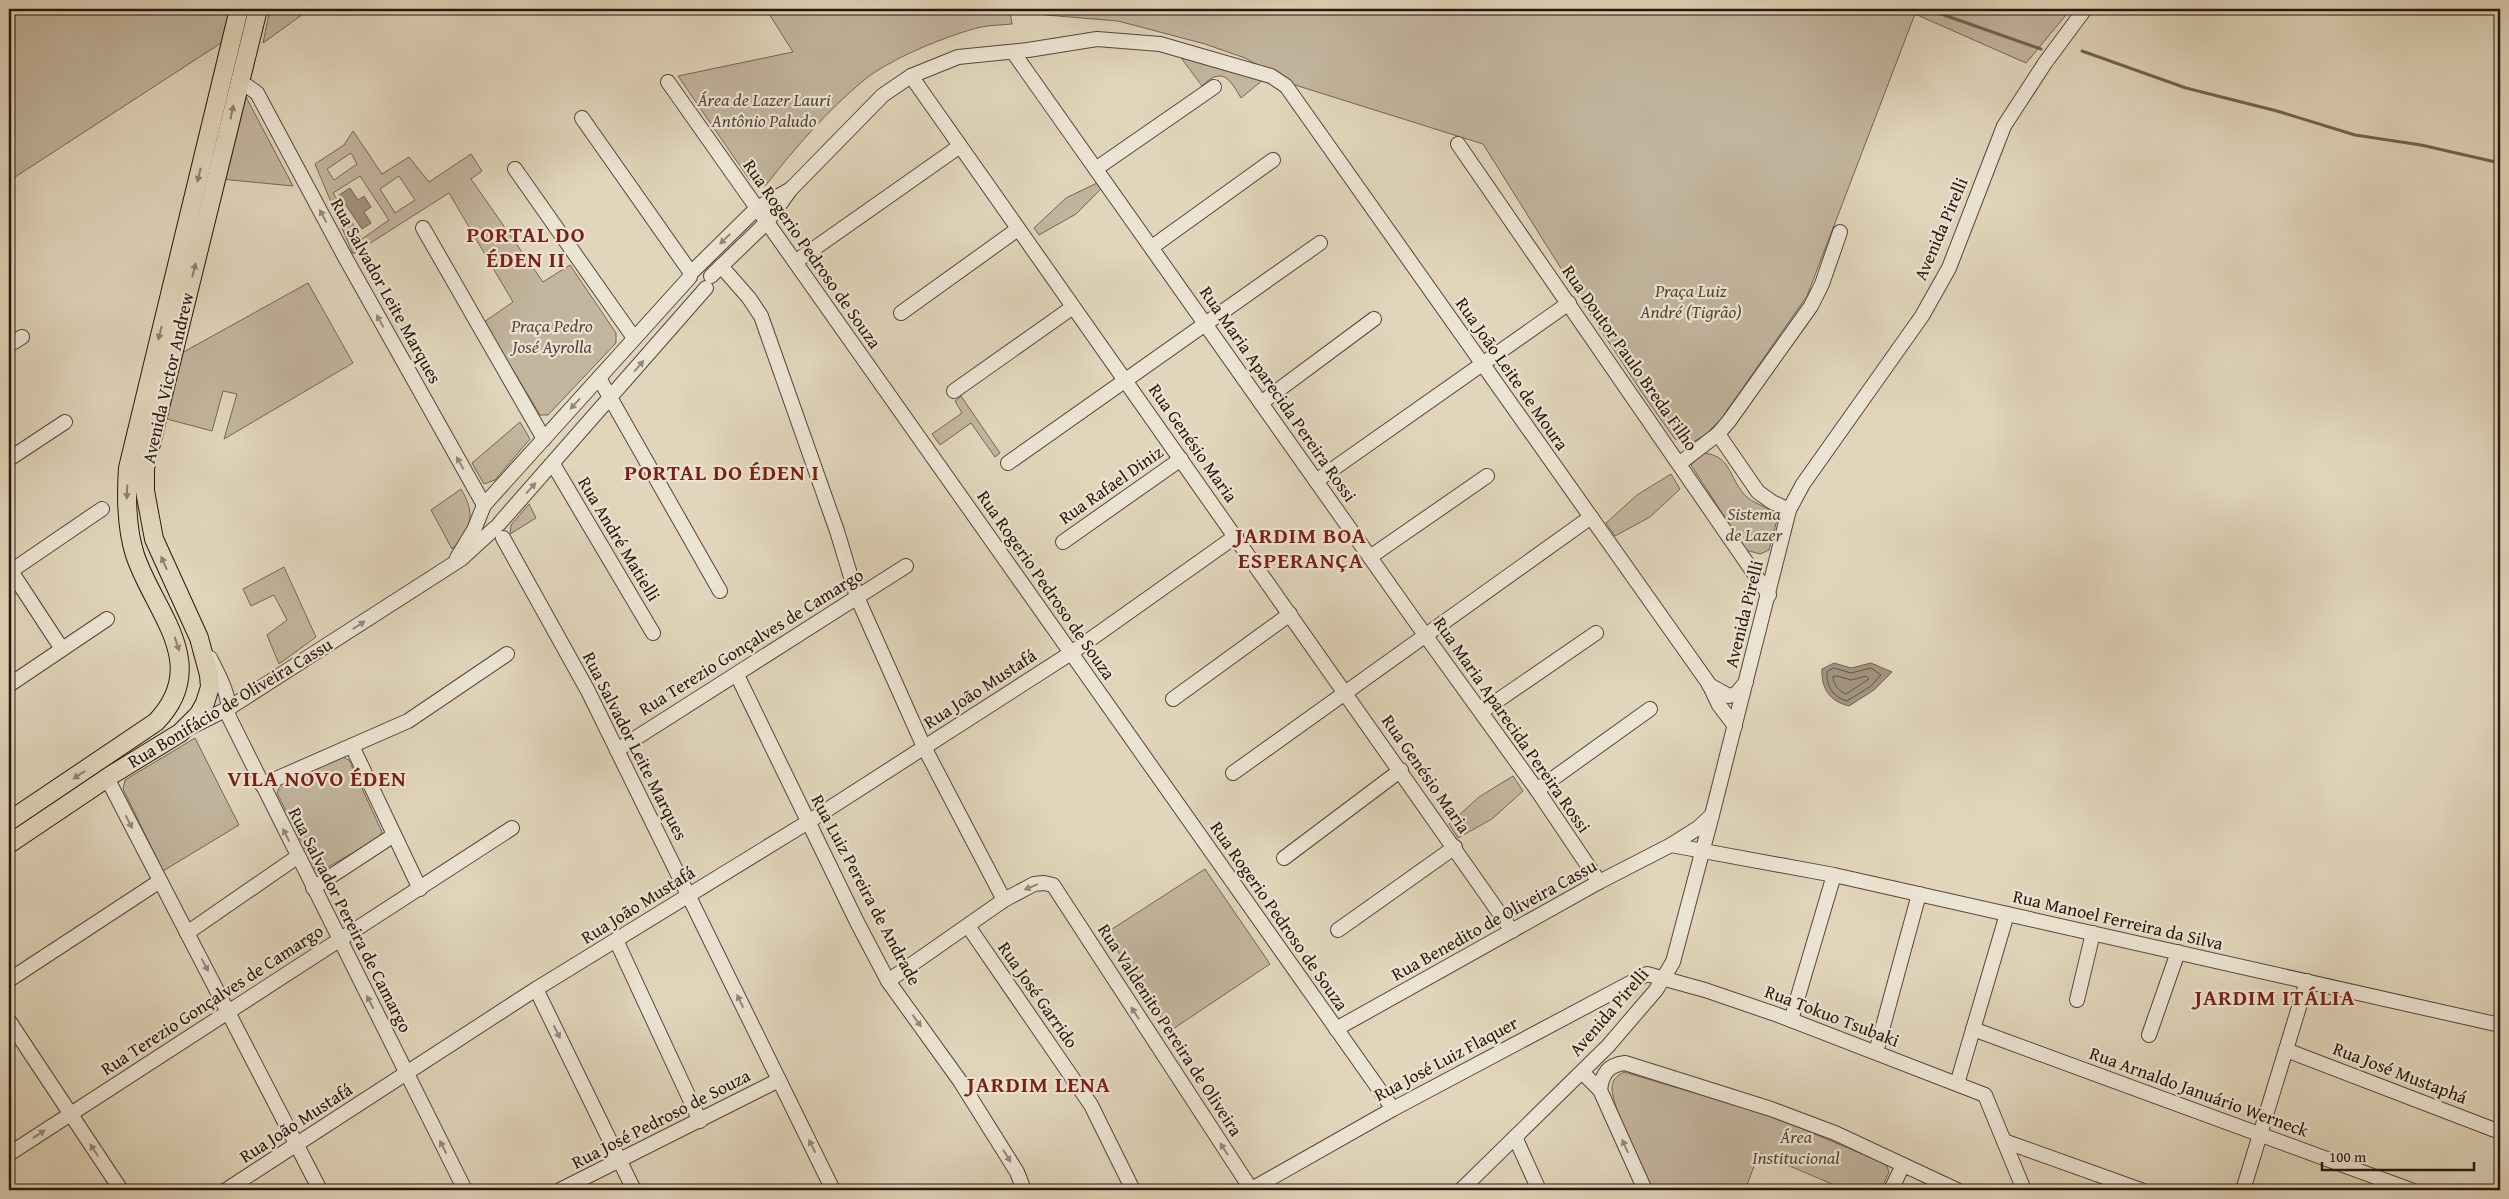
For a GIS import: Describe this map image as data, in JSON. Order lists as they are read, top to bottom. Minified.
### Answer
{"streets":{"main road":["Avenida Victor Andrew","Rua Bonifácio de Oliveira Cassu"],"street":["Avenida Pirelli","Rua Rogerio Pedroso de Souza","Rua Salvador Leite Marques","Rua Doutor Paulo Breda Filho","Rua João Leite de Moura","Rua Maria Aparecida Pereira Rossi","Rua Genésio Maria","Rua Rafael Diniz","Rua André Matielli","Rua Terezio Gonçalves de Camargo","Rua João Mustafá","Rua Luiz Pereira de Andrade","Rua Salvador Pereira de Camargo","Rua Benedito de Oliveira Cassu","Rua Manoel Ferreira da Silva","Rua José Garrido","Rua Tokuo Tsubaki","Rua Valdenito Pereira de Oliveira","Rua José Luiz Flaquer","Rua José Mustaphá","Rua Arnaldo Januário Werneck","Rua José Pedroso de Souza"]},"crossings":[["Avenida Pirelli","Rua Doutor Paulo Breda Filho"],["Avenida Pirelli","Rua João Leite de Moura"],["Avenida Pirelli","Rua Benedito de Oliveira Cassu"],["Avenida Pirelli","Rua Manoel Ferreira da Silva"],["Avenida Pirelli","Rua Tokuo Tsubaki"],["Avenida Pirelli","Rua José Luiz Flaquer"],["Rua Rogerio Pedroso de Souza","Rua João Mustafá"],["Rua Rogerio Pedroso de Souza","Rua Bonifácio de Oliveira Cassu"],["Rua Rogerio Pedroso de Souza","Rua Benedito de Oliveira Cassu"],["Rua Rogerio Pedroso de Souza","Rua José Luiz Flaquer"],["Rua Salvador Leite Marques","Avenida Victor Andrew"],["Rua Salvador Leite Marques","Rua Terezio Gonçalves de Camargo"],["Rua Salvador Leite Marques","Rua João Mustafá"],["Rua Salvador Leite Marques","Rua Bonifácio de Oliveira Cassu"],["Rua Salvador Leite Marques","Rua José Pedroso de Souza"],["Rua João Leite de Moura","Rua Bonifácio de Oliveira Cassu"],["Avenida Victor Andrew","Rua Bonifácio de Oliveira Cassu"],["Avenida Victor Andrew","Rua Salvador Pereira de Camargo"],["Rua Maria Aparecida Pereira Rossi","Rua Bonifácio de Oliveira Cassu"],["Rua Maria Aparecida Pereira Rossi","Rua Benedito de Oliveira Cassu"],["Rua Genésio Maria","Rua Rafael Diniz"],["Rua Genésio Maria","Rua João Mustafá"],["Rua Genésio Maria","Rua Bonifácio de Oliveira Cassu"],["Rua Genésio Maria","Rua Benedito de Oliveira Cassu"],["Rua André Matielli","Rua Bonifácio de Oliveira Cassu"],["Rua Terezio Gonçalves de Camargo","Rua Luiz Pereira de Andrade"],["Rua Terezio Gonçalves de Camargo","Rua Salvador Pereira de Camargo"],["Rua João Mustafá","Rua Luiz Pereira de Andrade"],["Rua João Mustafá","Rua Salvador Pereira de Camargo"],["Rua Bonifácio de Oliveira Cassu","Rua Salvador Pereira de Camargo"],["Rua Tokuo Tsubaki","Rua José Luiz Flaquer"],["Rua Valdenito Pereira de Oliveira","Rua José Luiz Flaquer"]],"one_way":["Rua Luiz Pereira de Andrade","Rua Salvador Pereira de Camargo","Rua Valdenito Pereira de Oliveira"],"districts":["PORTAL DO ÉDEN II","PORTAL DO ÉDEN I","JARDIM BOA ESPERANÇA","VILA NOVO ÉDEN","JARDIM ITÁLIA","JARDIM LENA"],"parks":["Área de Lazer Lauri Antônio Paludo","Praça Luiz André (Tigrão)","Praça Pedro José Ayrolla","Sistema de Lazer","Área Institucional"],"scale_bar":"100 m"}
